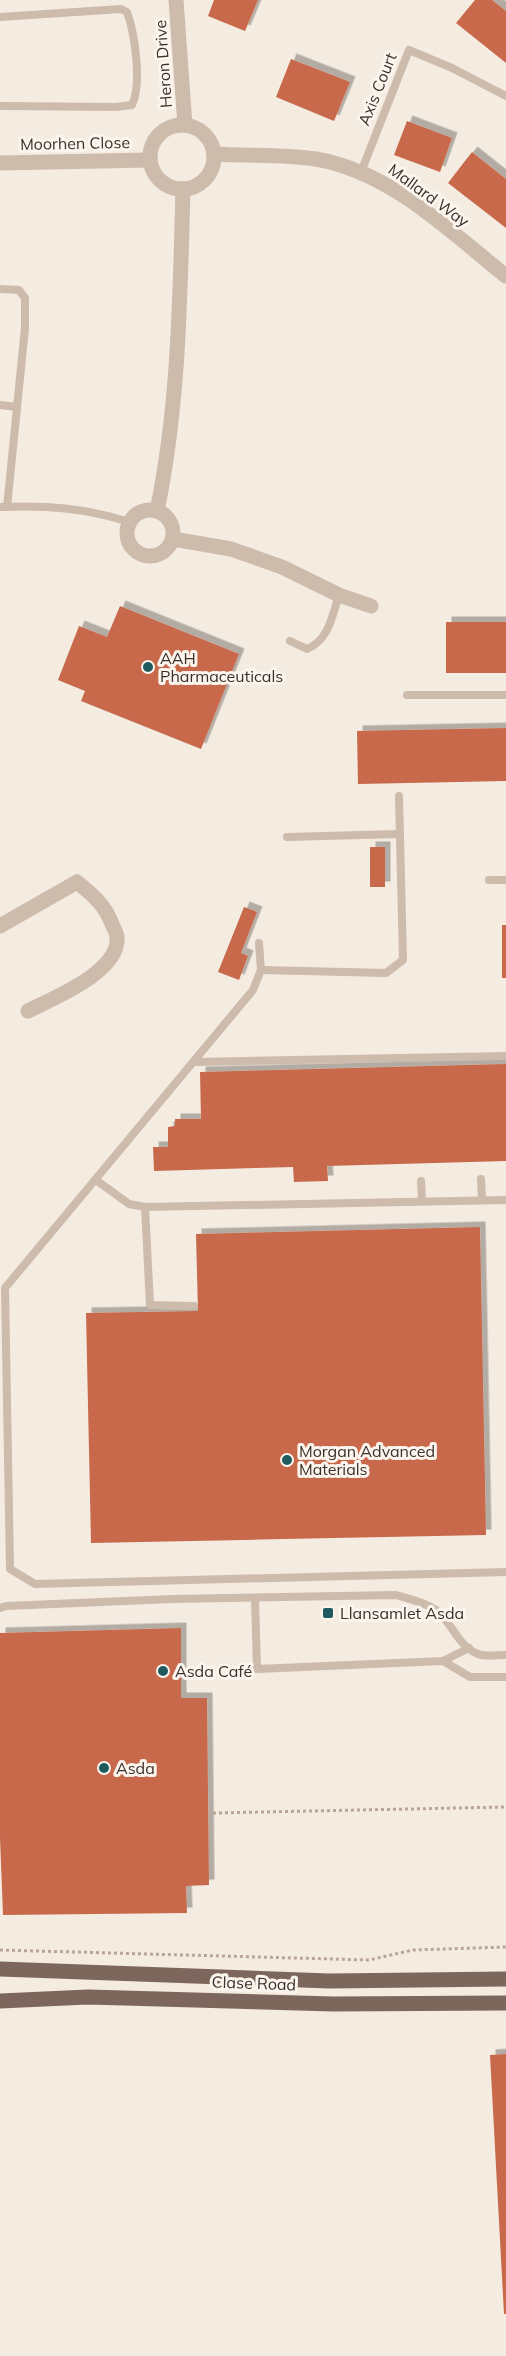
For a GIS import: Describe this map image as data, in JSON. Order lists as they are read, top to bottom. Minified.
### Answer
{"streets":{"main road":["Clase Road"],"street":["Heron Drive","Moorhen Close","Mallard Way"],"lane":["Axis Court"]},"crossings":[["Heron Drive","Moorhen Close"],["Heron Drive","Mallard Way"],["Axis Court","Mallard Way"],["Moorhen Close","Mallard Way"]],"places":{"other":["AAH Pharmaceuticals","Morgan Advanced Materials","Asda Café","Asda"],"transit":["Llansamlet Asda"]}}
